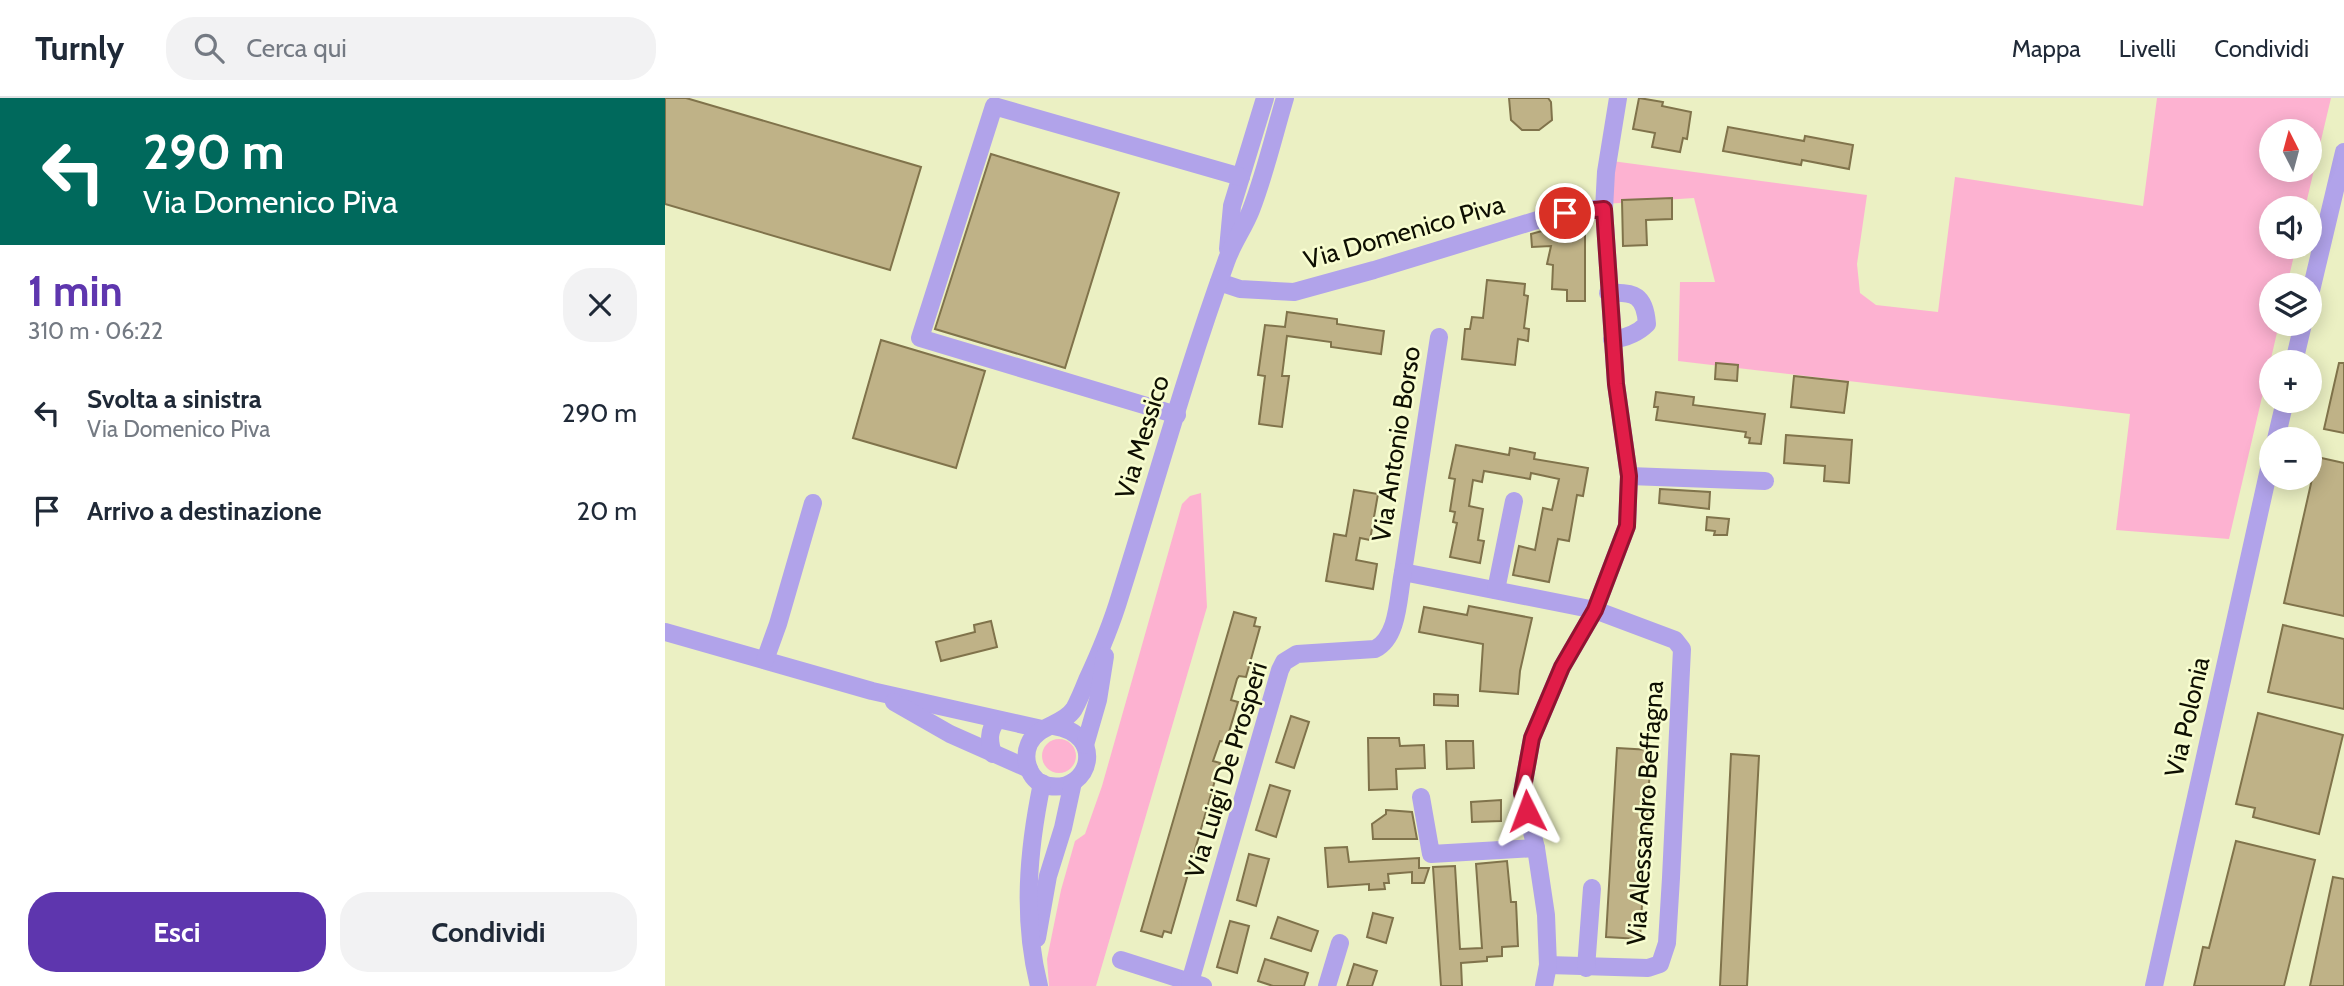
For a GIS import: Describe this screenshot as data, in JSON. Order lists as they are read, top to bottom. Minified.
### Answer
{"streets":{"street":["Via Domenico Piva","Via Messico","Via Antonio Borso","Via Polonia","Via Luigi De Prosperi","Via Alessandro Beffagna"]},"crossings":[["Via Domenico Piva","Via Messico"],["Via Antonio Borso","Via Luigi De Prosperi"],["Via Antonio Borso","Via Alessandro Beffagna"]],"north":"top","page":{"header":"Turnly","search":"Cerca qui","nav":["Mappa","Livelli","Condividi"],"turn":["290 m","Via Domenico Piva"],"map_buttons":["+","−"],"heading":["1 min","310 m · 06:22"],"list":[{"name":"Svolta a sinistra","note":"Via Domenico Piva","value":"290 m"},{"name":"Arrivo a destinazione","value":"20 m"}],"buttons":["Esci","Condividi"]}}
